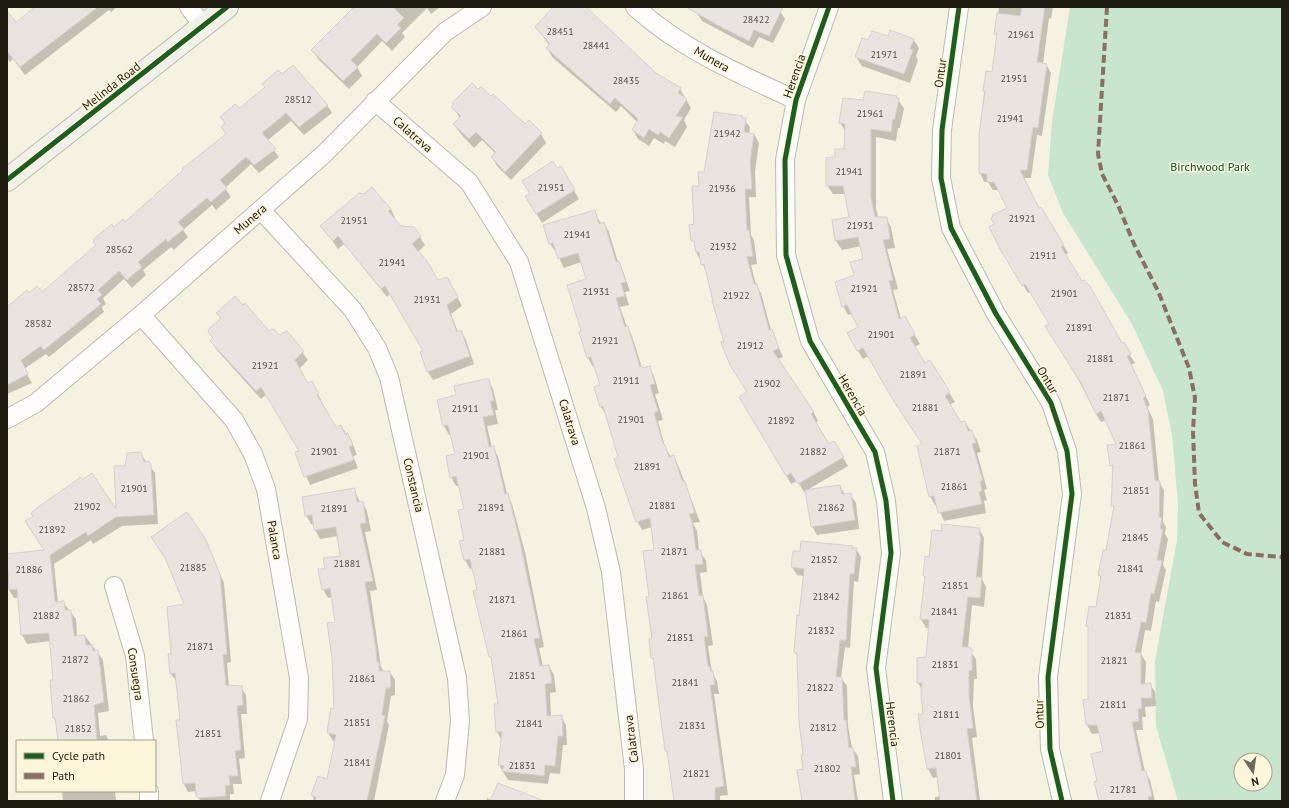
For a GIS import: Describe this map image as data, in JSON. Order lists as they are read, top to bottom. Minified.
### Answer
{"streets":{"main road":["Melinda Road"],"street":["Munera","Ontur","Herencia","Calatrava","Constancia","Palanca","Consuegra"]},"crossings":[["Munera","Herencia"],["Munera","Calatrava"],["Munera","Constancia"],["Munera","Palanca"]],"parks":["Birchwood Park"],"house_numbers":["28422","28451","21961","28441","21971","21951","28435","28512","21961","21941","21942","21941","21951","21936","21921","21951","21931","21941","21932","28562","21911","21941","28572","21921","21931","21901","21922","21931","28582","21891","21901","21921","21912","21881","21921","21891","21911","21902","21871","21881","21911","21901","21892","21861","21901","21882","21871","21901","21891","21861","21901","21851","21881","21902","21891","21862","21891","21892","21845","21881","21871","21852","21881","21885","21841","21886","21851","21861","21842","21871","21841","21882","21831","21832","21861","21851","21871","21872","21821","21831","21851","21861","21841","21822","21862","21811","21811","21851","21841","21831","21812","21852","21851","21801","21841","21831","21802","21821","21781"],"legend":["Cycle path","Path"],"north":"bottom"}
